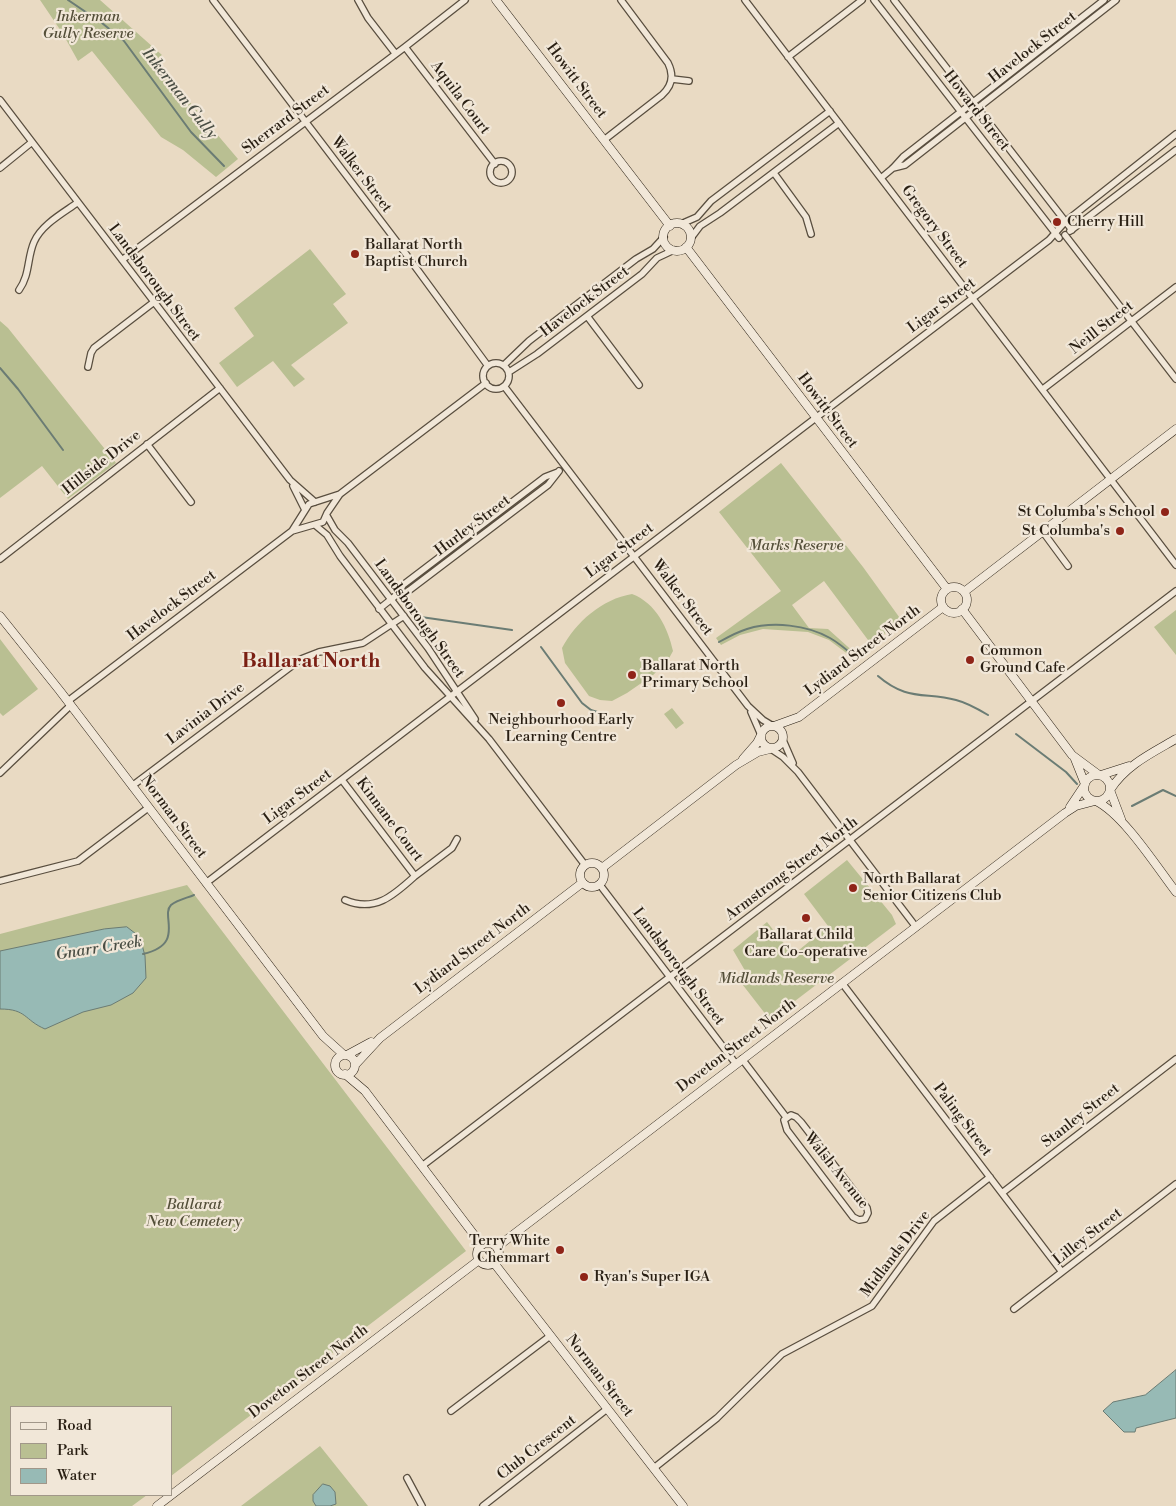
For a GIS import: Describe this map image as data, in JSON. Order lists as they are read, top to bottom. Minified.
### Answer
{"streets":{"street":["Havelock Street","Howitt Street","Aquila Court","Howard Street","Sherrard Street","Walker Street","Gregory Street","Landsborough Street","Ligar Street","Neill Street","Hillside Drive","Hurley Street","Lydiard Street North","Lavinia Drive","Norman Street","Kinnane Court","Armstrong Street North","Doveton Street North","Stanley Street","Paling Street","Walsh Avenue","Lilley Street","Midlands Drive","Club Crescent"]},"crossings":[["Havelock Street","Howitt Street"],["Havelock Street","Howard Street"],["Havelock Street","Walker Street"],["Havelock Street","Gregory Street"],["Havelock Street","Landsborough Street"],["Havelock Street","Norman Street"],["Howitt Street","Ligar Street"],["Howitt Street","Lydiard Street North"],["Aquila Court","Sherrard Street"],["Howard Street","Ligar Street"],["Howard Street","Neill Street"],["Sherrard Street","Walker Street"],["Sherrard Street","Landsborough Street"],["Walker Street","Ligar Street"],["Walker Street","Hurley Street"],["Walker Street","Lydiard Street North"],["Gregory Street","Ligar Street"],["Gregory Street","Neill Street"],["Landsborough Street","Ligar Street"],["Landsborough Street","Hillside Drive"],["Landsborough Street","Hurley Street"],["Landsborough Street","Lydiard Street North"],["Landsborough Street","Lavinia Drive"],["Landsborough Street","Armstrong Street North"],["Landsborough Street","Doveton Street North"],["Landsborough Street","Walsh Avenue"],["Ligar Street","Norman Street"],["Ligar Street","Kinnane Court"],["Lydiard Street North","Norman Street"],["Lavinia Drive","Norman Street"],["Norman Street","Doveton Street North"],["Norman Street","Midlands Drive"],["Norman Street","Club Crescent"],["Doveton Street North","Paling Street"],["Doveton Street North","Walsh Avenue"],["Stanley Street","Paling Street"],["Paling Street","Lilley Street"],["Paling Street","Midlands Drive"]],"districts":["Ballarat North"],"water":["Inkerman Gully","Gnarr Creek"],"parks":["Inkerman Gully Reserve","Marks Reserve","Midlands Reserve","Ballarat New Cemetery"],"places":["Cherry Hill","Ballarat North Baptist Church","St Columba's School","St Columba's","Common Ground Cafe","Ballarat North Primary School","Neighbourhood Early Learning Centre","North Ballarat Senior Citizens Club","Ballarat Child Care Co-operative","Terry White Chemmart","Ryan's Super IGA"],"legend":["Road","Park","Water"]}
